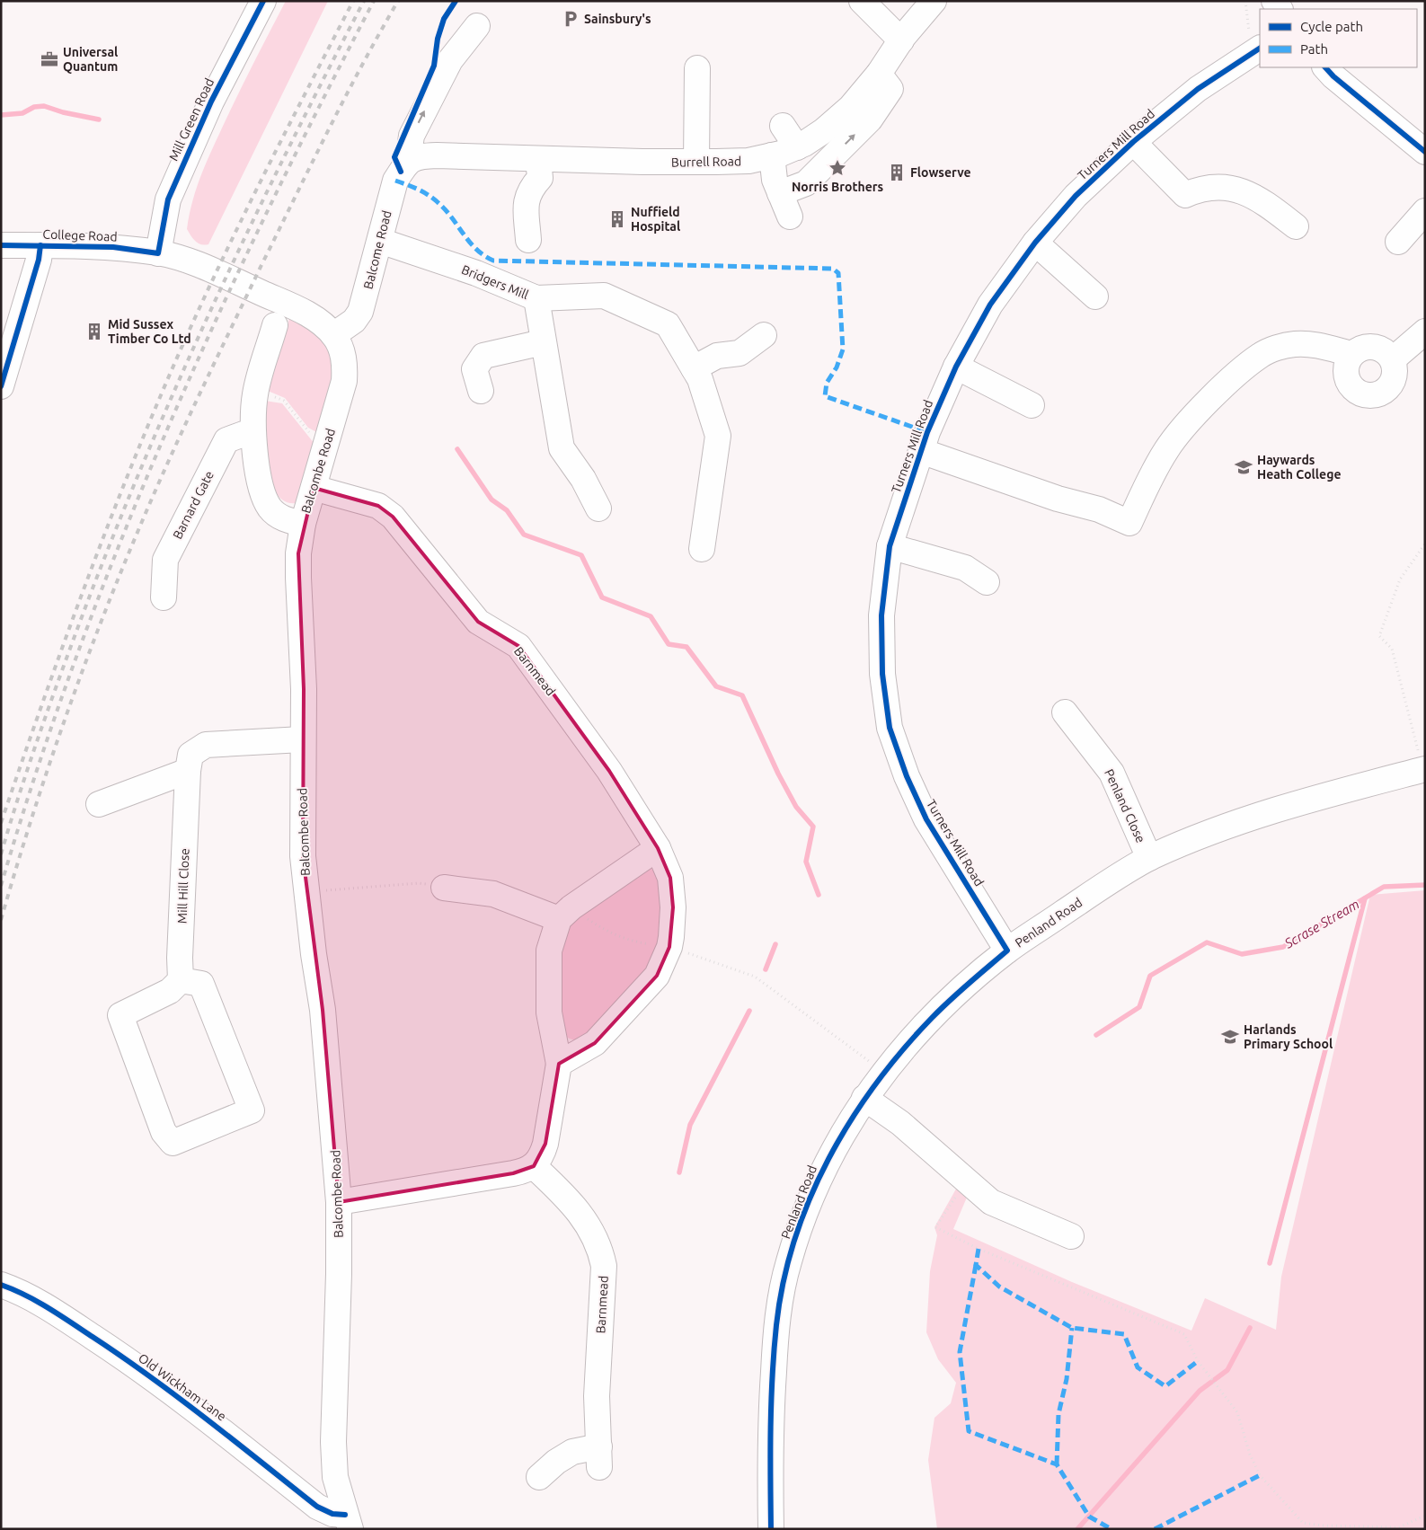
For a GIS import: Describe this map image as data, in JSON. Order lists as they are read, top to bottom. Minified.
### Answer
{"streets":{"street":["Mill Green Road","Turners Mill Road","Burrell Road","College Road","Balcome Road","Bridgers Mill","Balcombe Road","Barnard Gate","Barnmead","Penland Close","Mill Hill Close","Penland Road","Old Wickham Lane"]},"crossings":[["Mill Green Road","College Road"],["Mill Green Road","Balcombe Road"],["Turners Mill Road","Penland Road"],["Burrell Road","Balcome Road"],["College Road","Balcombe Road"],["Balcome Road","Bridgers Mill"],["Balcome Road","Balcombe Road"],["Balcombe Road","Barnmead"],["Balcombe Road","Mill Hill Close"],["Balcombe Road","Old Wickham Lane"],["Penland Close","Penland Road"]],"water":["Scrase Stream"],"places":{"parking":["Sainsbury's"],"office":["Universal Quantum"],"place":["Norris Brothers"],"building":["Flowserve","Nuffield Hospital","Mid Sussex Timber Co Ltd"],"school or university":["Haywards Heath College","Harlands Primary School"]},"legend":["Cycle path","Path"]}
